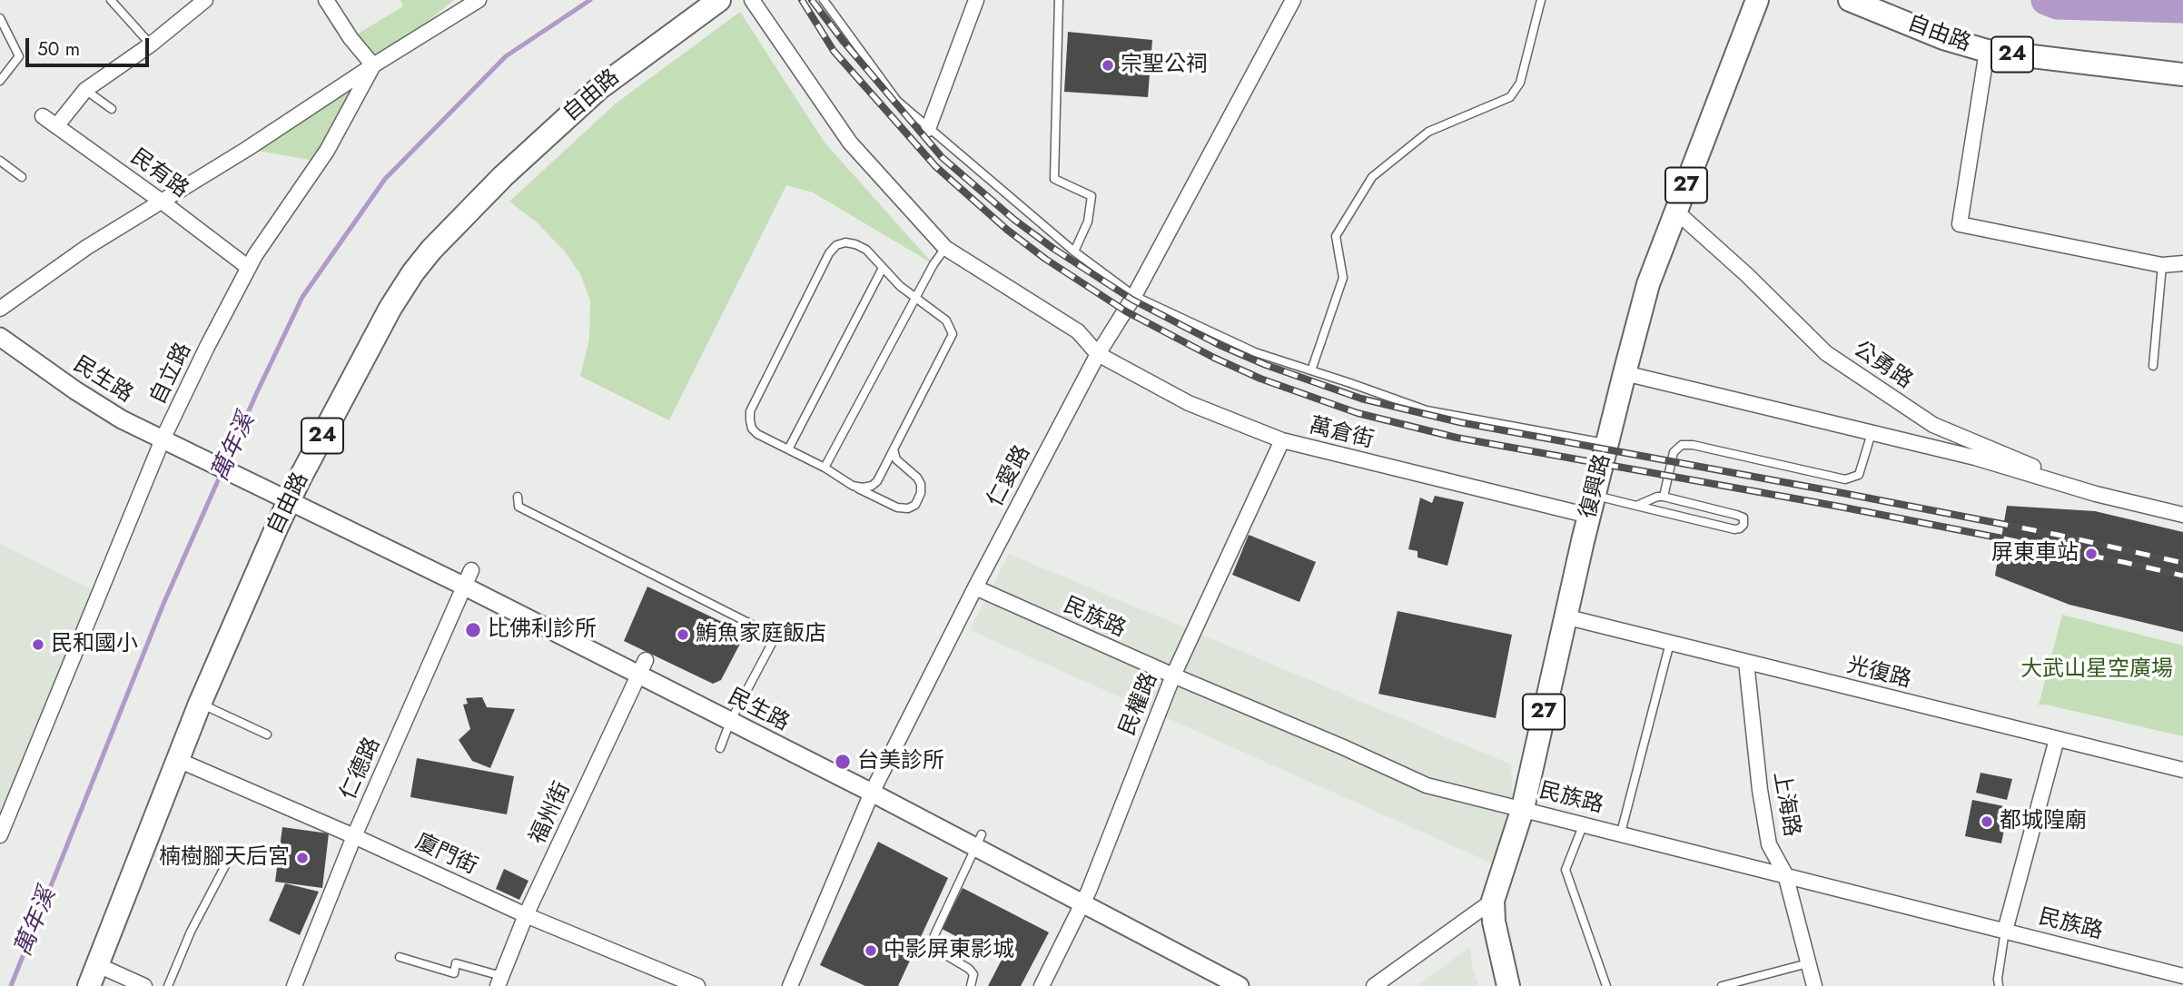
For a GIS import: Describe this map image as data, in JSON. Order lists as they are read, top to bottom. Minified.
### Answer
{"streets":{"main road":["自由路","24","27","復興路"],"street":["民有路","公勇路","自立路","民生路","萬倉街","仁愛路","民族路","光復路","民權路","仁德路","上海路","福州街","廈門街"]},"crossings":[["自由路","民生路"],["自由路","廈門街"],["民有路","自立路"],["公勇路","復興路"],["自立路","民生路"],["民生路","仁愛路"],["民生路","民權路"],["民生路","仁德路"],["民生路","福州街"],["萬倉街","仁愛路"],["萬倉街","復興路"],["萬倉街","民權路"],["仁愛路","民族路"],["復興路","民族路"],["復興路","光復路"],["民族路","民權路"],["民族路","上海路"],["光復路","上海路"],["仁德路","廈門街"],["福州街","廈門街"]],"water":["萬年溪"],"parks":["大武山星空廣場"],"places":["宗聖公祠","屏東車站","比佛利診所","鮪魚家庭飯店","民和國小","台美診所","都城隍廟","楠樹腳天后宮","中影屏東影城"],"scale_bar":"50 m"}
